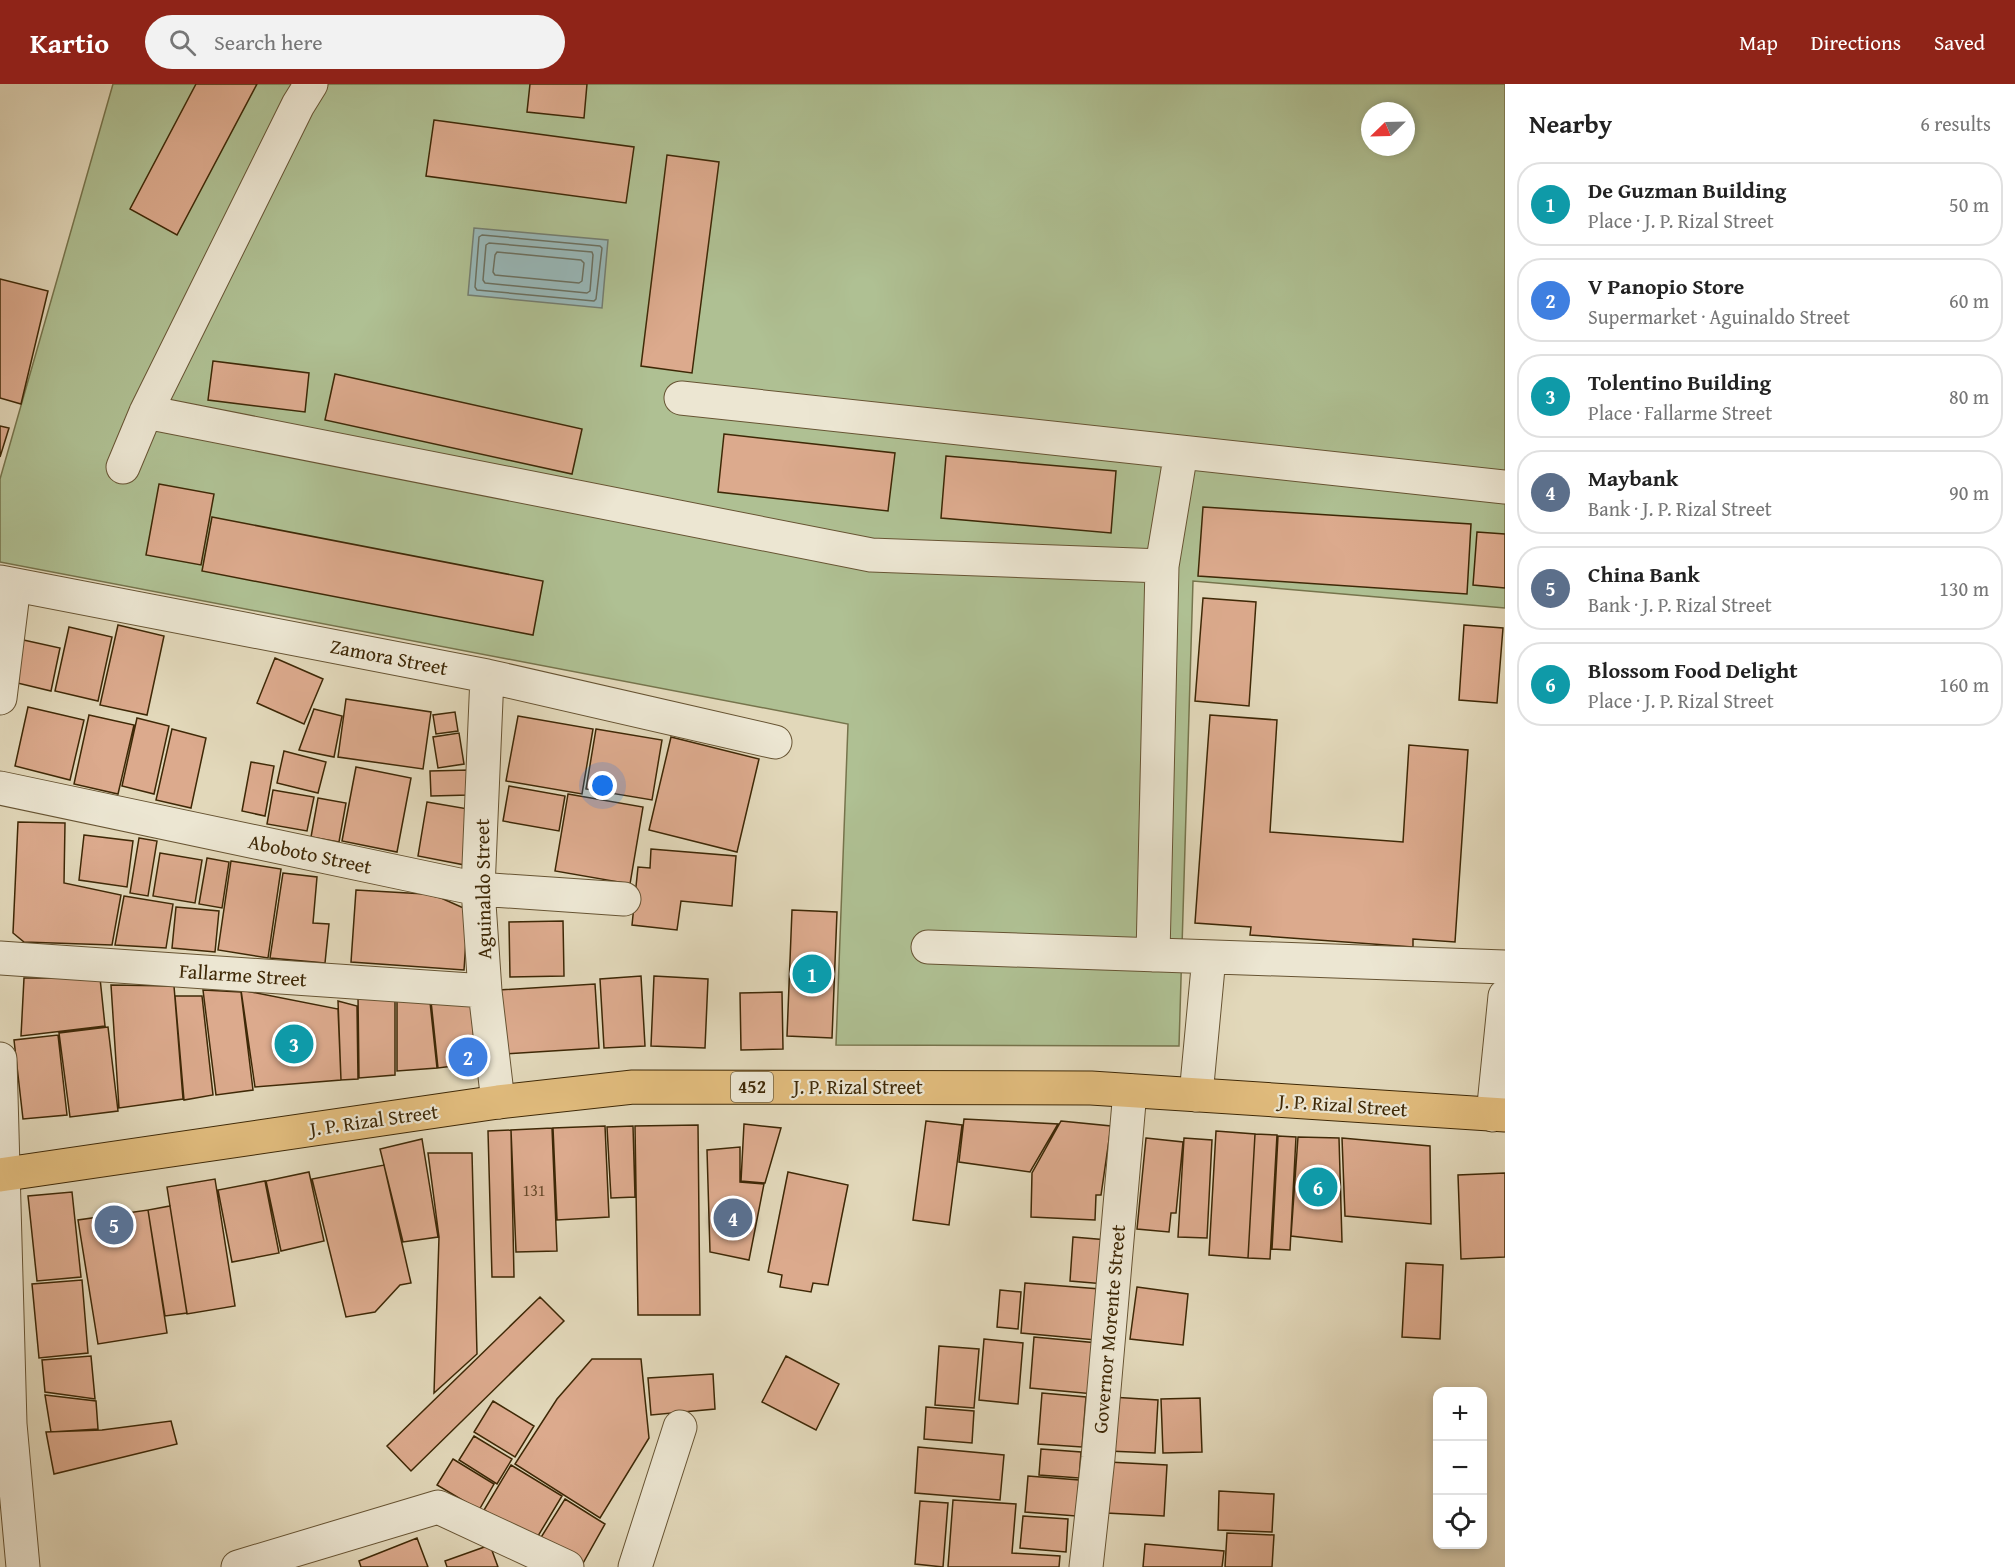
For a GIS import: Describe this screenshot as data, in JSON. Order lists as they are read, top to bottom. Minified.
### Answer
{"streets":{"highway":["452","J. P. Rizal Street"],"street":["Zamora Street","Aboboto Street","Aguinaldo Street","Fallarme Street","Governor Morente Street"]},"crossings":[["Zamora Street","Aguinaldo Street"],["Aboboto Street","Aguinaldo Street"],["Aguinaldo Street","Fallarme Street"],["Aguinaldo Street","J. P. Rizal Street"],["J. P. Rizal Street","Governor Morente Street"]],"house_numbers":["131"],"north":"bottom left","page":{"header":"Kartio","search":"Search here","nav":["Map","Directions","Saved"],"heading":["Nearby","6 results"],"list":[{"mark":"1","name":"De Guzman Building","note":"Place · J. P. Rizal Street","value":"50 m"},{"mark":"2","name":"V Panopio Store","note":"Supermarket · Aguinaldo Street","value":"60 m"},{"mark":"3","name":"Tolentino Building","note":"Place · Fallarme Street","value":"80 m"},{"mark":"4","name":"Maybank","note":"Bank · J. P. Rizal Street","value":"90 m"},{"mark":"5","name":"China Bank","note":"Bank · J. P. Rizal Street","value":"130 m"},{"mark":"6","name":"Blossom Food Delight","note":"Place · J. P. Rizal Street","value":"160 m"}],"pins":["1","3","2","6","4","5"],"map_buttons":["+","−"]}}
